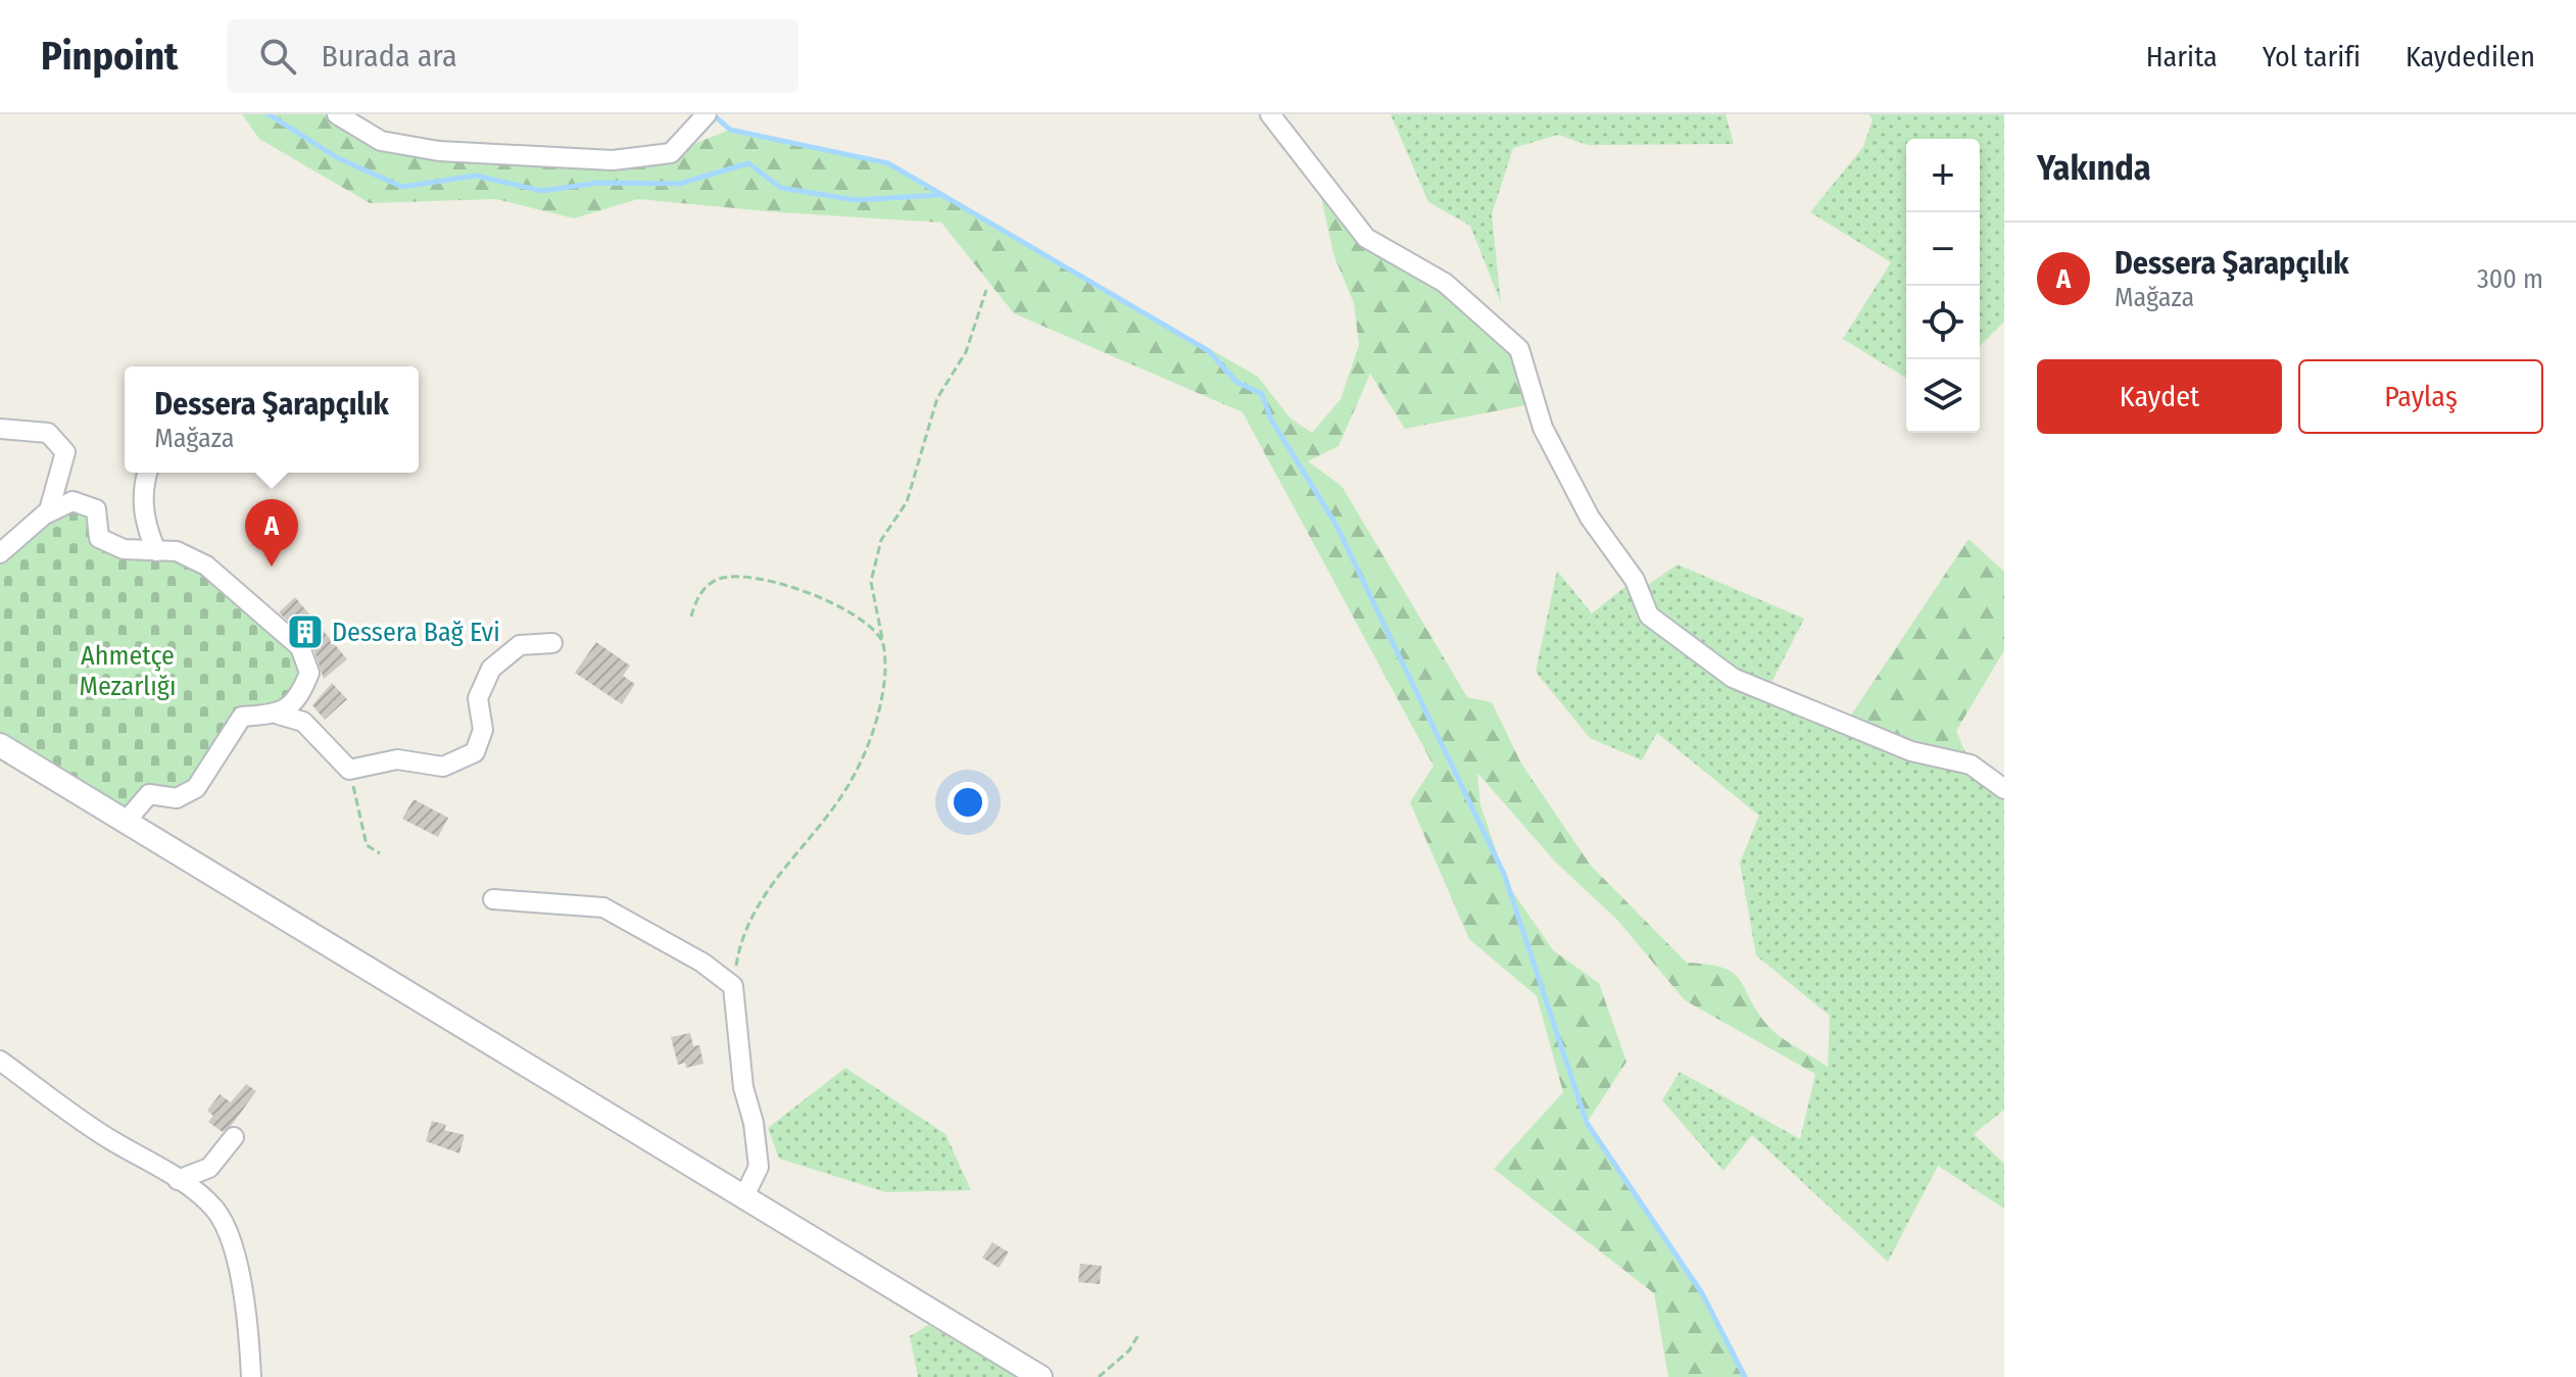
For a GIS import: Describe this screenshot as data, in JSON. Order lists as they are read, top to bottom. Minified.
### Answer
{"parks":["Ahmetçe Mezarlığı"],"places":{"building":["Dessera Bağ Evi"]},"page":{"header":"Pinpoint","search":"Burada ara","nav":["Harita","Yol tarifi","Kaydedilen"],"heading":"Yakında","map_buttons":["+","−"],"list":[{"mark":"A","name":"Dessera Şarapçılık","note":"Mağaza","value":"300 m"}],"buttons":["Kaydet","Paylaş"],"popup":["Dessera Şarapçılık","Mağaza"],"pins":"A"}}
